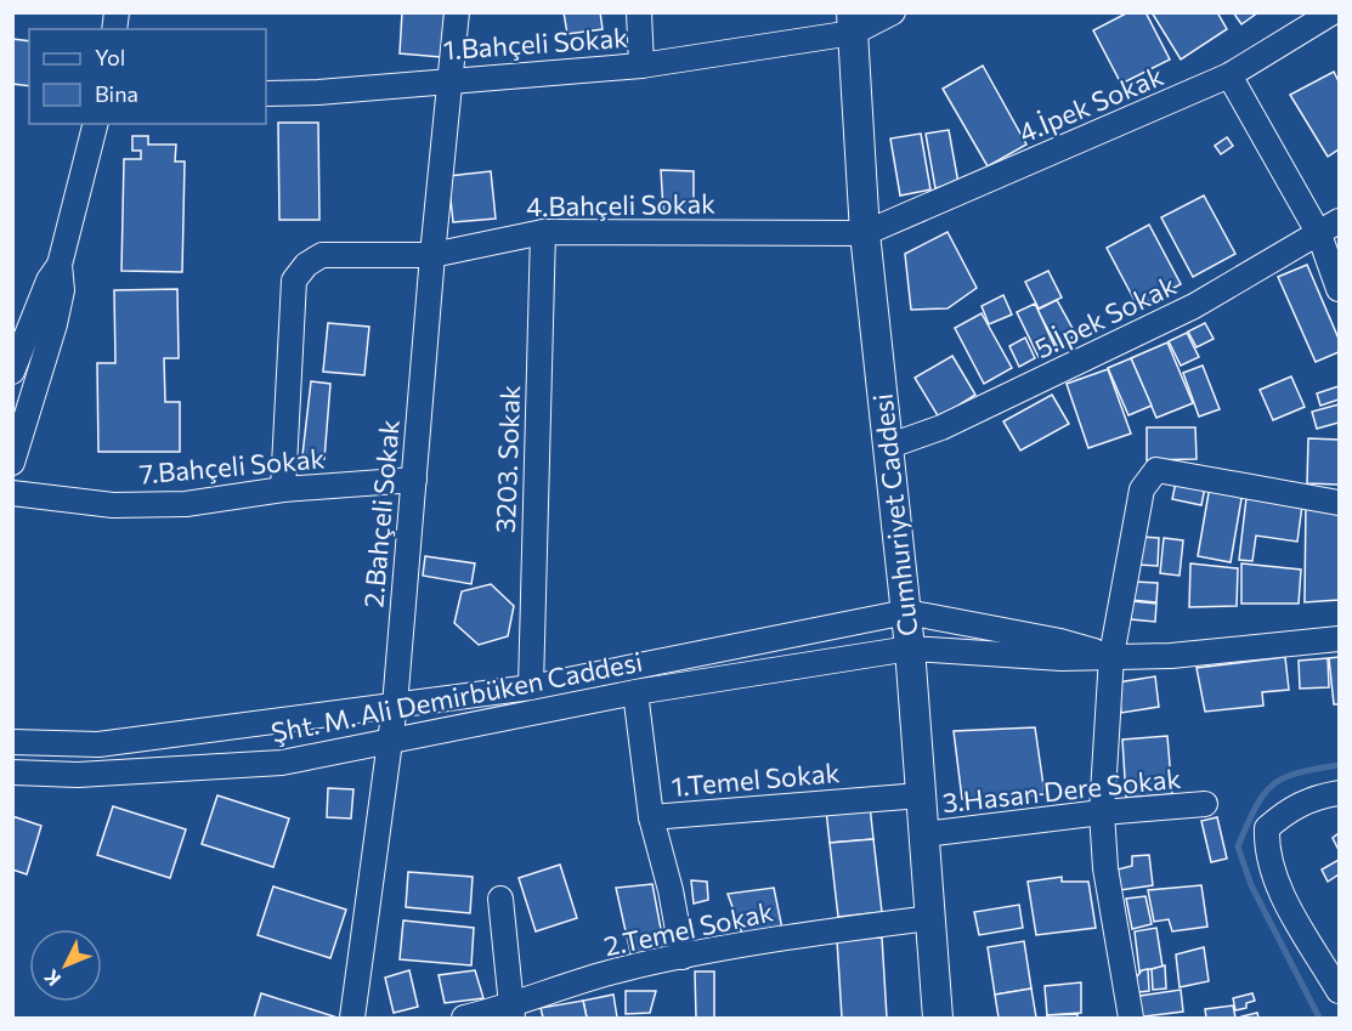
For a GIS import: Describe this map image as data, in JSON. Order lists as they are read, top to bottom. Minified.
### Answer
{"streets":{"main road":["Cumhuriyet Caddesi"],"street":["1.Bahçeli Sokak","4.İpek Sokak","4.Bahçeli Sokak","5.İpek Sokak","3203. Sokak","7.Bahçeli Sokak","2.Bahçeli Sokak","Şht. M. Ali Demirbüken Caddesi","1.Temel Sokak","3.Hasan Dere Sokak","2.Temel Sokak"]},"crossings":[["1.Bahçeli Sokak","2.Bahçeli Sokak"],["1.Bahçeli Sokak","Cumhuriyet Caddesi"],["4.İpek Sokak","4.Bahçeli Sokak"],["4.İpek Sokak","Cumhuriyet Caddesi"],["4.Bahçeli Sokak","3203. Sokak"],["4.Bahçeli Sokak","7.Bahçeli Sokak"],["4.Bahçeli Sokak","2.Bahçeli Sokak"],["4.Bahçeli Sokak","Cumhuriyet Caddesi"],["5.İpek Sokak","Cumhuriyet Caddesi"],["3203. Sokak","Şht. M. Ali Demirbüken Caddesi"],["7.Bahçeli Sokak","2.Bahçeli Sokak"],["2.Bahçeli Sokak","Şht. M. Ali Demirbüken Caddesi"],["Cumhuriyet Caddesi","Şht. M. Ali Demirbüken Caddesi"],["Cumhuriyet Caddesi","1.Temel Sokak"],["Cumhuriyet Caddesi","3.Hasan Dere Sokak"],["Cumhuriyet Caddesi","2.Temel Sokak"],["1.Temel Sokak","2.Temel Sokak"]],"legend":["Yol","Bina"],"north":"bottom left"}
